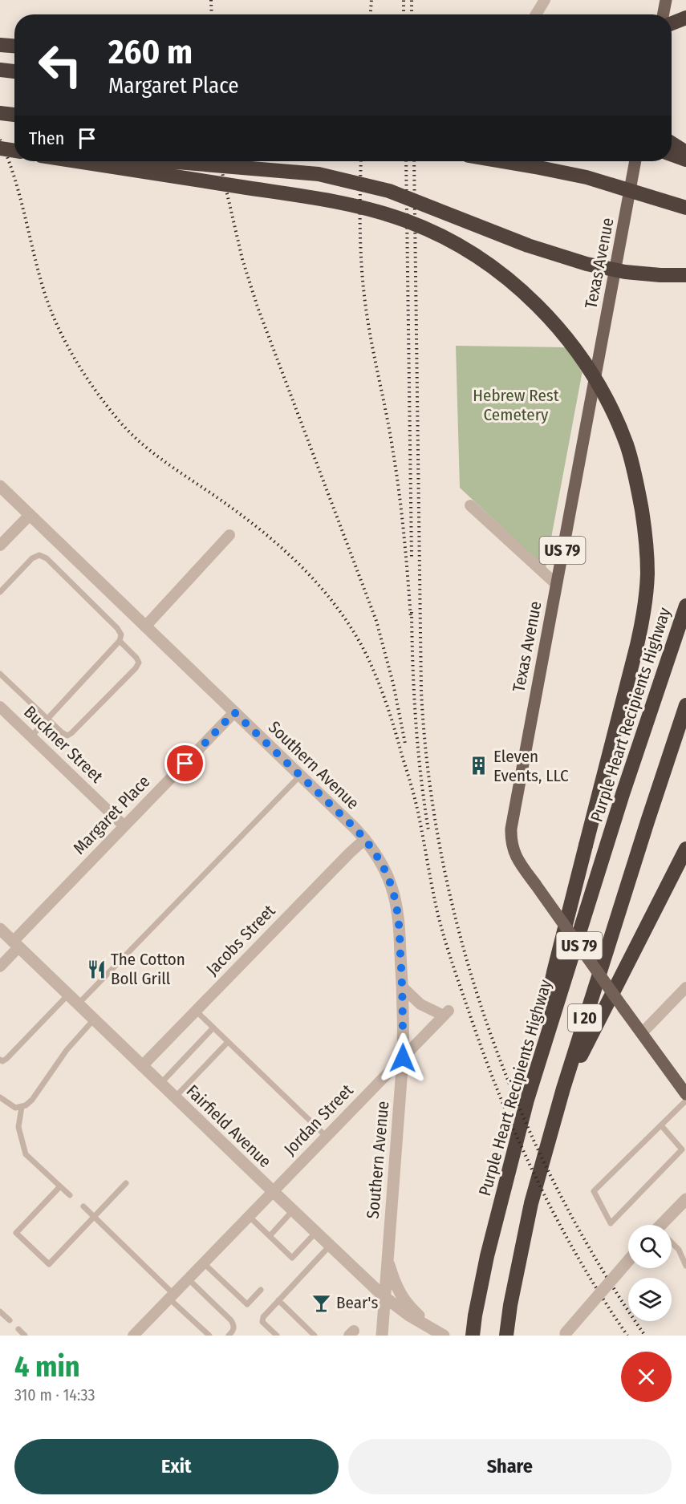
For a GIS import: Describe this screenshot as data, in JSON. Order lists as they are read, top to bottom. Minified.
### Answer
{"streets":{"highway":["Purple Heart Recipients Highway","I 20"],"main road":["Texas Avenue","US 79"],"street":["Buckner Street","Southern Avenue","Margaret Place","Jacobs Street","Jordan Street","Fairfield Avenue"]},"crossings":[["Buckner Street","Margaret Place"],["Southern Avenue","Margaret Place"],["Southern Avenue","Jacobs Street"],["Southern Avenue","Jordan Street"],["Southern Avenue","Fairfield Avenue"],["Margaret Place","Fairfield Avenue"],["Jacobs Street","Fairfield Avenue"],["Jordan Street","Fairfield Avenue"]],"parks":["Hebrew Rest Cemetery"],"places":{"building":["Eleven Events, LLC"],"restaurant":["The Cotton Boll Grill"],"bar":["Bear's"]},"page":{"turn":["260 m","Margaret Place"],"then":"Then","heading":["4 min","310 m · 14:33"],"buttons":["Exit","Share"]}}
